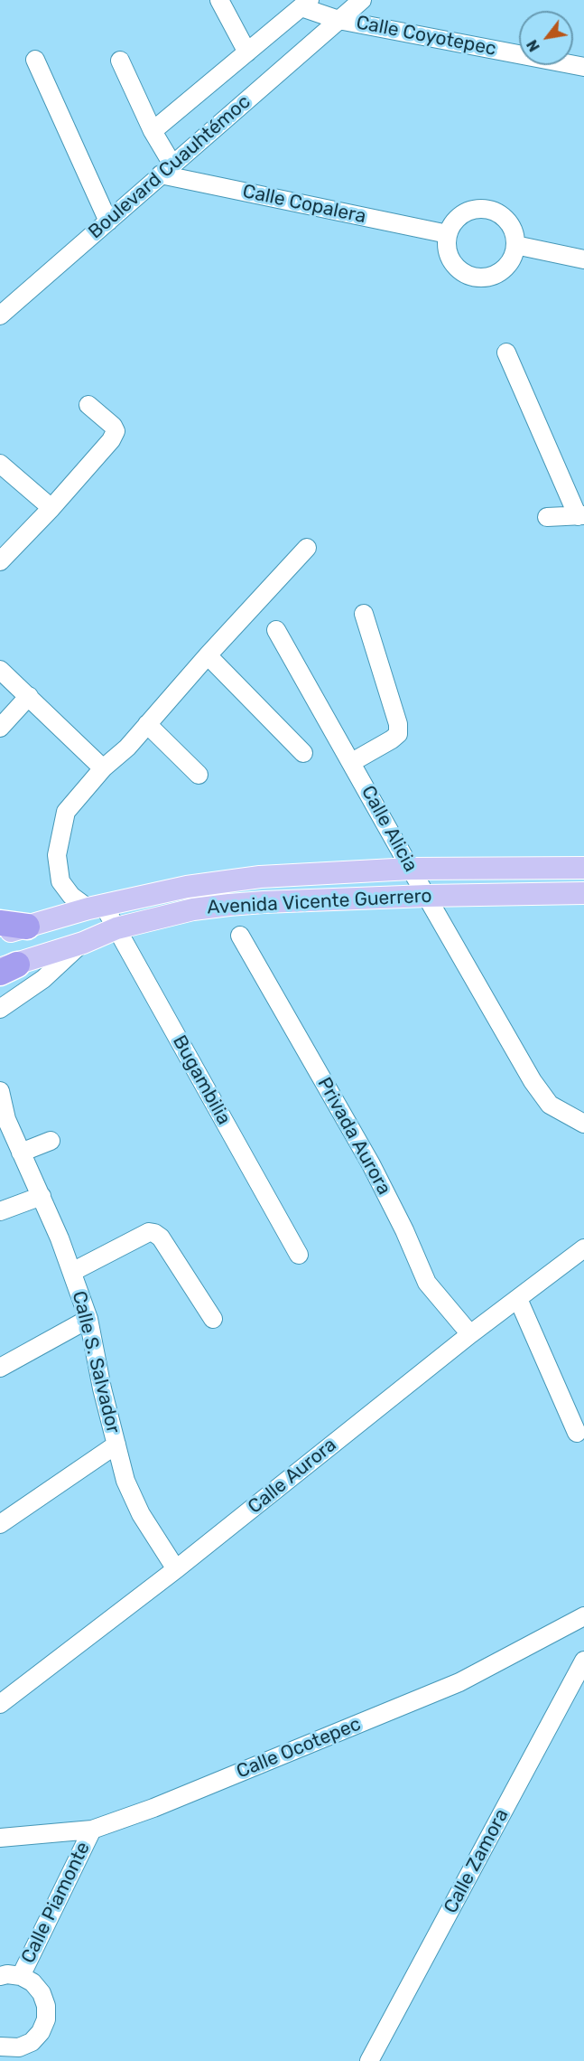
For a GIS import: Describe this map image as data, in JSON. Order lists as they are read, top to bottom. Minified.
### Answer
{"streets":{"main road":["Avenida Vicente Guerrero"],"street":["Calle Coyotepec","Boulevard Cuauhtémoc","Calle Copalera","Calle Alicia","Bugambilia","Privada Aurora","Calle S. Salvador","Calle Aurora","Calle Ocotepec","Calle Zamora","Calle Piamonte"]},"crossings":[["Calle Coyotepec","Boulevard Cuauhtémoc"],["Boulevard Cuauhtémoc","Calle Copalera"],["Calle Alicia","Avenida Vicente Guerrero"],["Avenida Vicente Guerrero","Bugambilia"],["Privada Aurora","Calle Aurora"],["Calle S. Salvador","Calle Aurora"],["Calle Ocotepec","Calle Piamonte"]],"north":"bottom left"}
